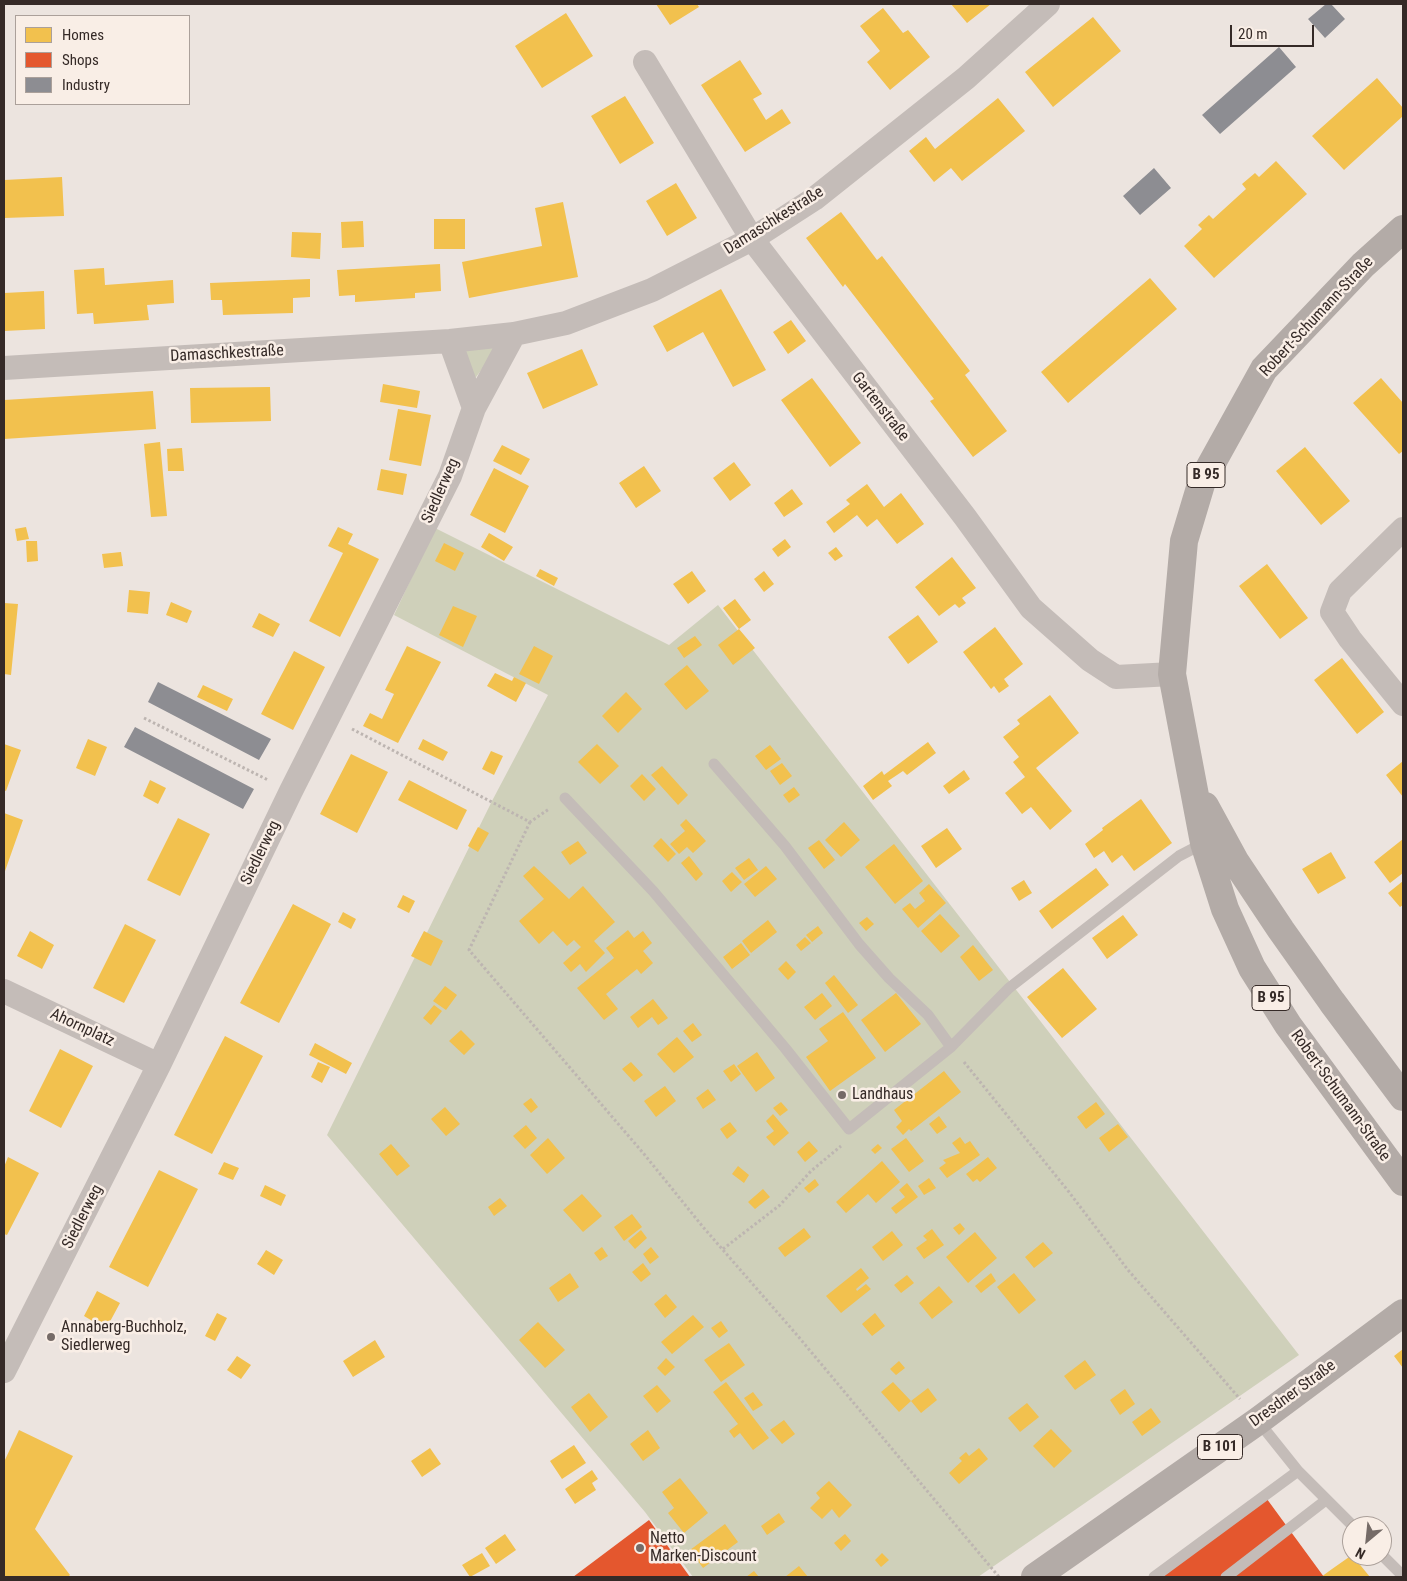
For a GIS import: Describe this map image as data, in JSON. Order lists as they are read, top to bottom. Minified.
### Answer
{"streets":{"main road":["Robert-Schumann-Straße","B 95","Dresdner Straße","B 101"],"street":["Damaschkestraße","Gartenstraße","Siedlerweg","Ahornplatz"]},"crossings":[["Damaschkestraße","Gartenstraße"],["Damaschkestraße","Siedlerweg"],["Robert-Schumann-Straße","Gartenstraße"],["Siedlerweg","Ahornplatz"]],"places":["Landhaus","Annaberg-Buchholz, Siedlerweg","Netto Marken-Discount"],"legend":["Homes","Shops","Industry"],"scale_bar":"20 m","north":"bottom left"}
